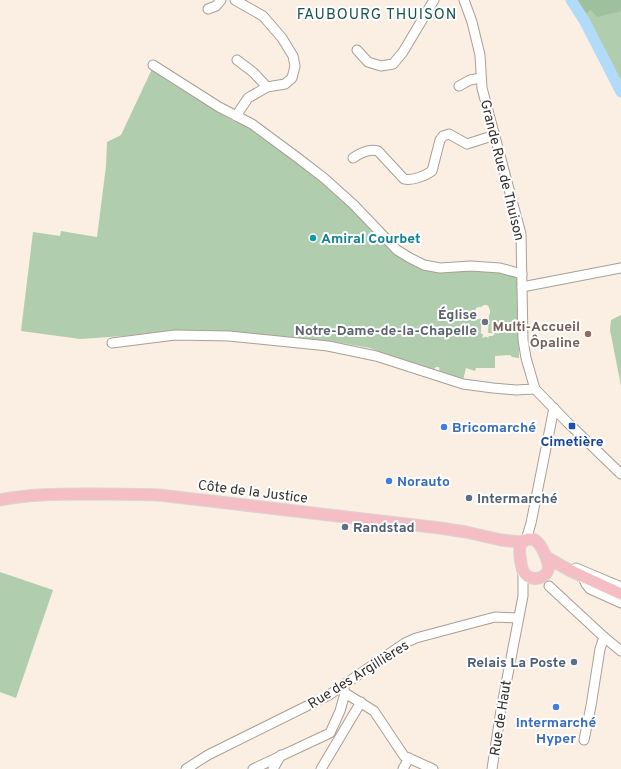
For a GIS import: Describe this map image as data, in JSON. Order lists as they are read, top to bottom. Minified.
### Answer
{"streets":{"main road":["Côte de la Justice"],"street":["Grande Rue de Thuison","Rue des Argillières","Rue de Haut"]},"crossings":[["Rue des Argillières","Rue de Haut"]],"districts":["FAUBOURG THUISON"],"places":{"other":["Amiral Courbet","Église Notre-Dame-de-la-Chapelle","Multi-Accueil Ôpaline","Bricomarché","Norauto","Intermarché","Randstad","Relais La Poste","Intermarché Hyper"],"transit":["Cimetière"]}}
